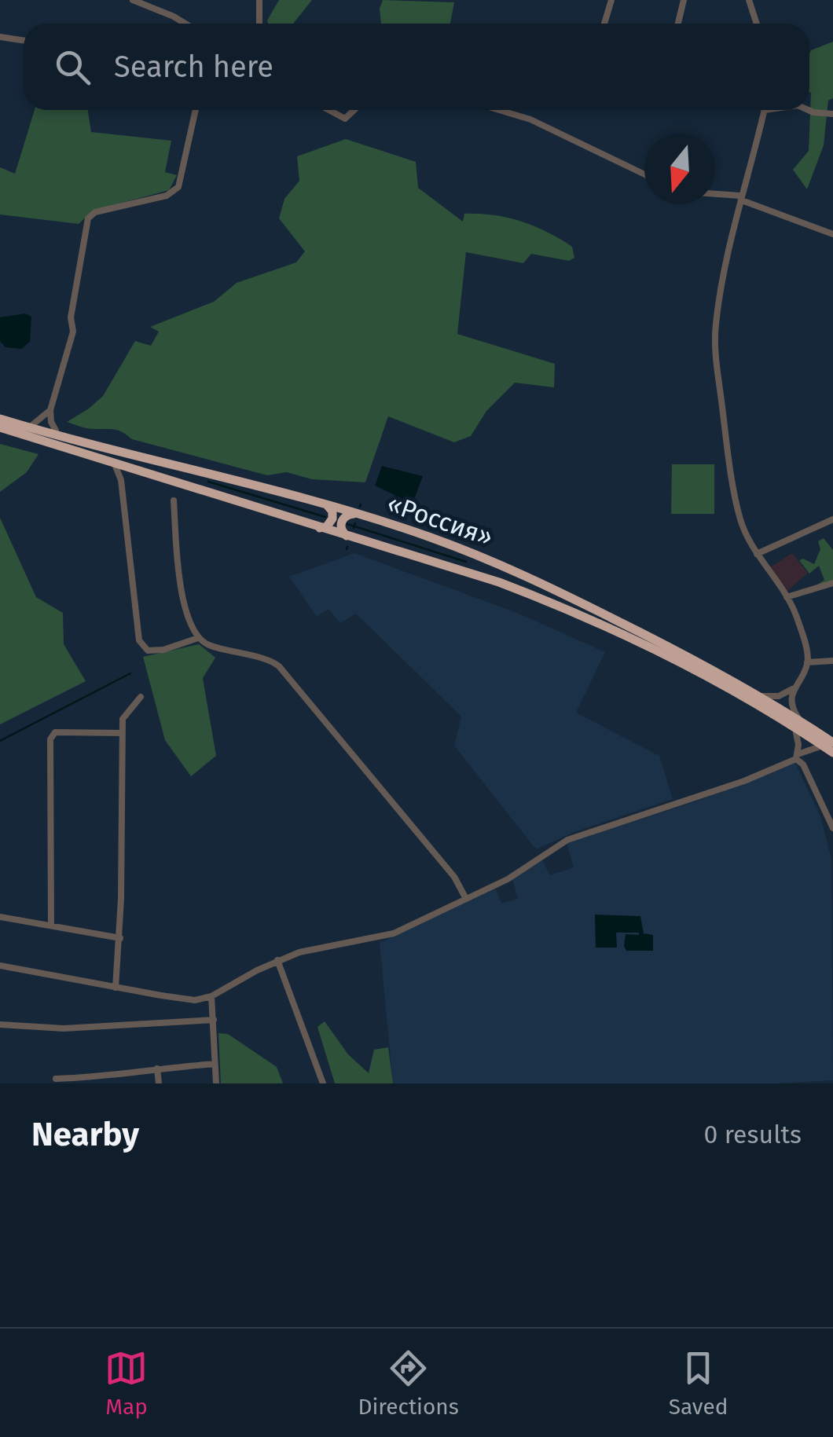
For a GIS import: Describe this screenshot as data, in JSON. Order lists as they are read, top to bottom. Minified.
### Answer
{"streets":{"highway":["«Россия»"]},"north":"bottom","page":{"search":"Search here","heading":["Nearby","0 results"],"nav":["Map","Directions","Saved"]}}
